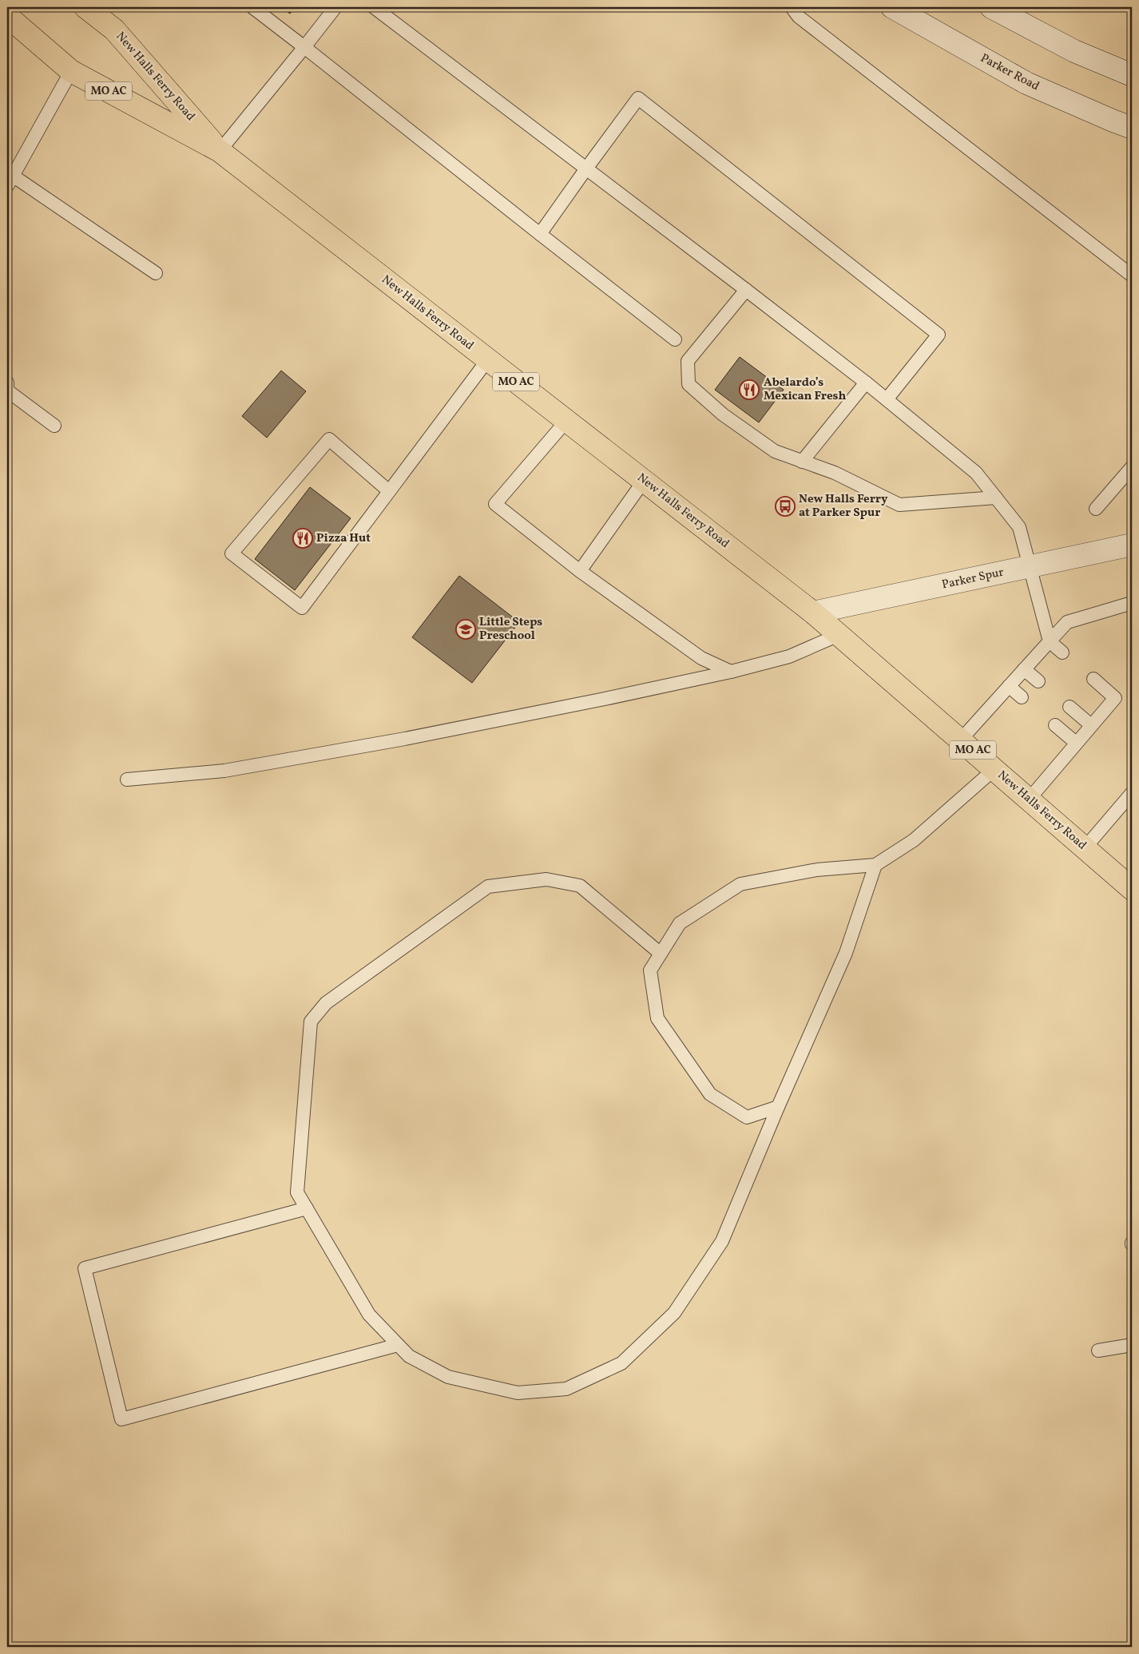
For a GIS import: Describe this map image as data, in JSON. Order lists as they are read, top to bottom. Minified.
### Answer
{"streets":{"main road":["Parker Road","New Halls Ferry Road","MO AC","Parker Spur"]},"crossings":[["New Halls Ferry Road","Parker Spur"]],"places":{"restaurant":["Abelardo’s Mexican Fresh","Pizza Hut"],"bus stop":["New Halls Ferry at Parker Spur"],"school or university":["Little Steps Preschool"]}}
